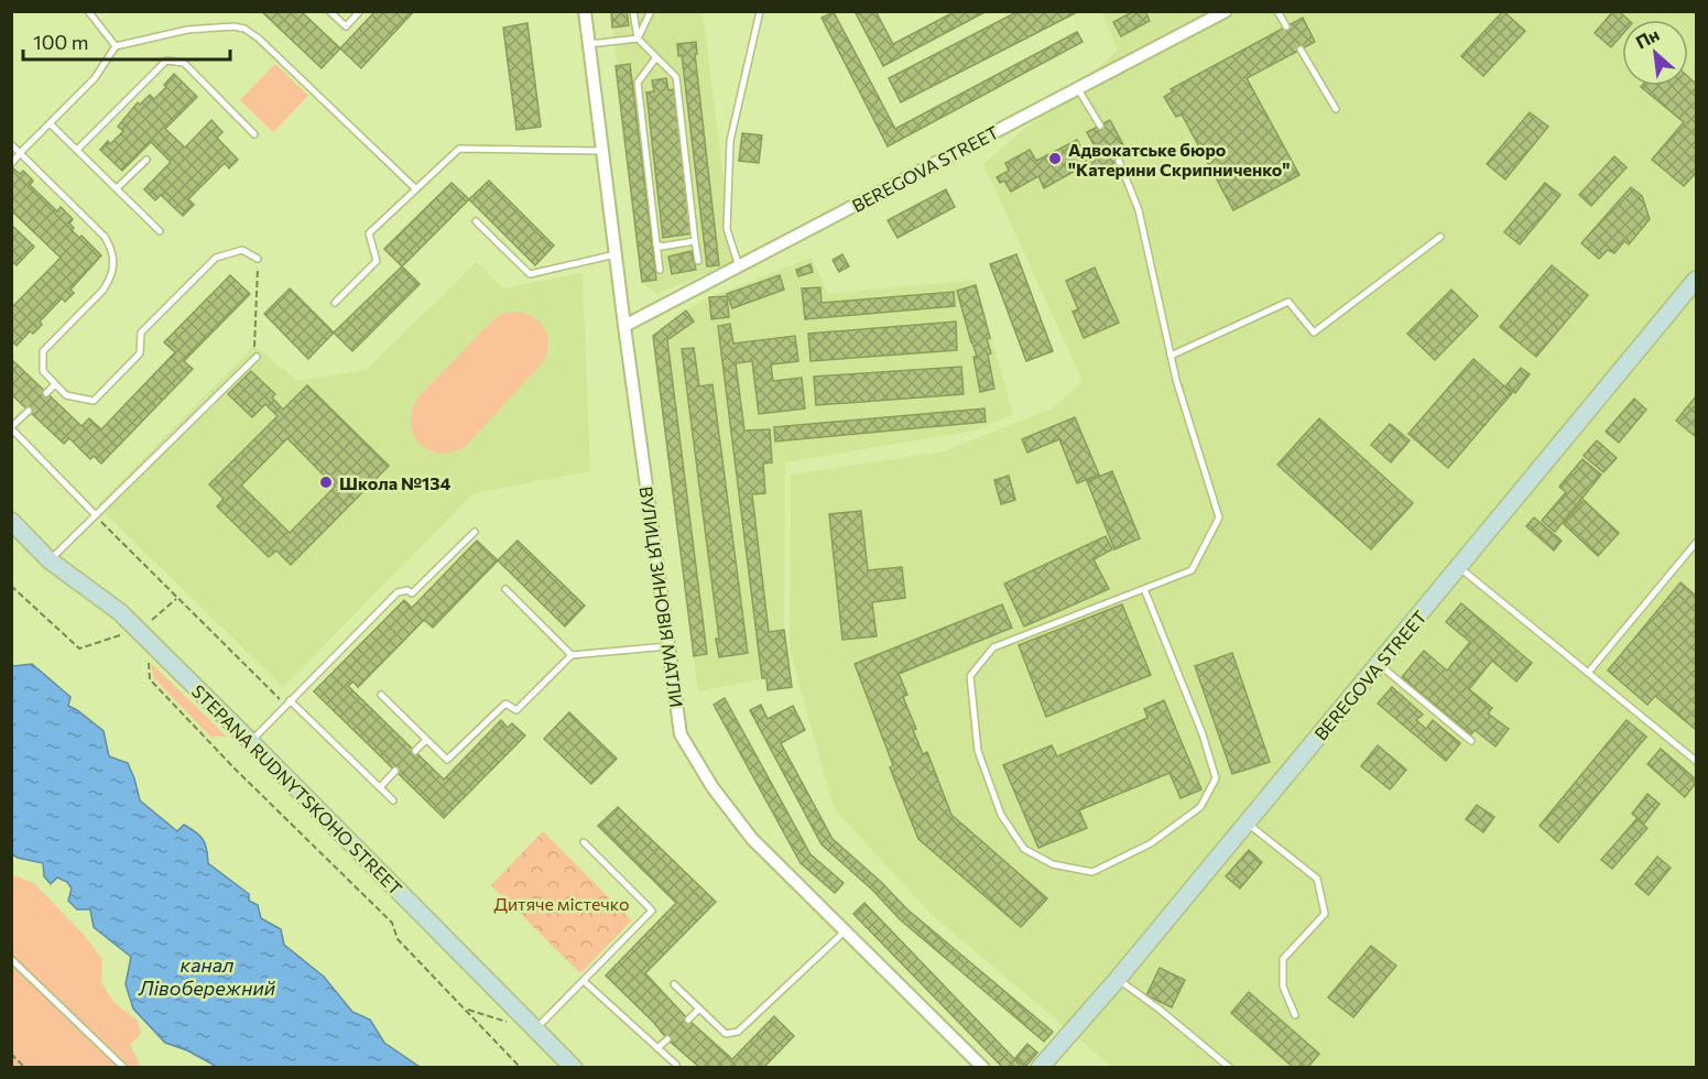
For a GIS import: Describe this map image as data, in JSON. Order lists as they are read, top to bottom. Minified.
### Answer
{"streets":{"street":["BEREGOVA STREET","ВУЛИЦЯ ЗИНОВІЯ МАТЛИ","STEPANA RUDNYTSKOHO STREET"]},"crossings":[["BEREGOVA STREET","ВУЛИЦЯ ЗИНОВІЯ МАТЛИ"]],"water":["канал Лівобережний"],"parks":["Дитяче містечко"],"places":["Адвокатське бюро \"Катерини Скрипниченко\"","Школа №134"],"scale_bar":"100 m","north":"top left"}
